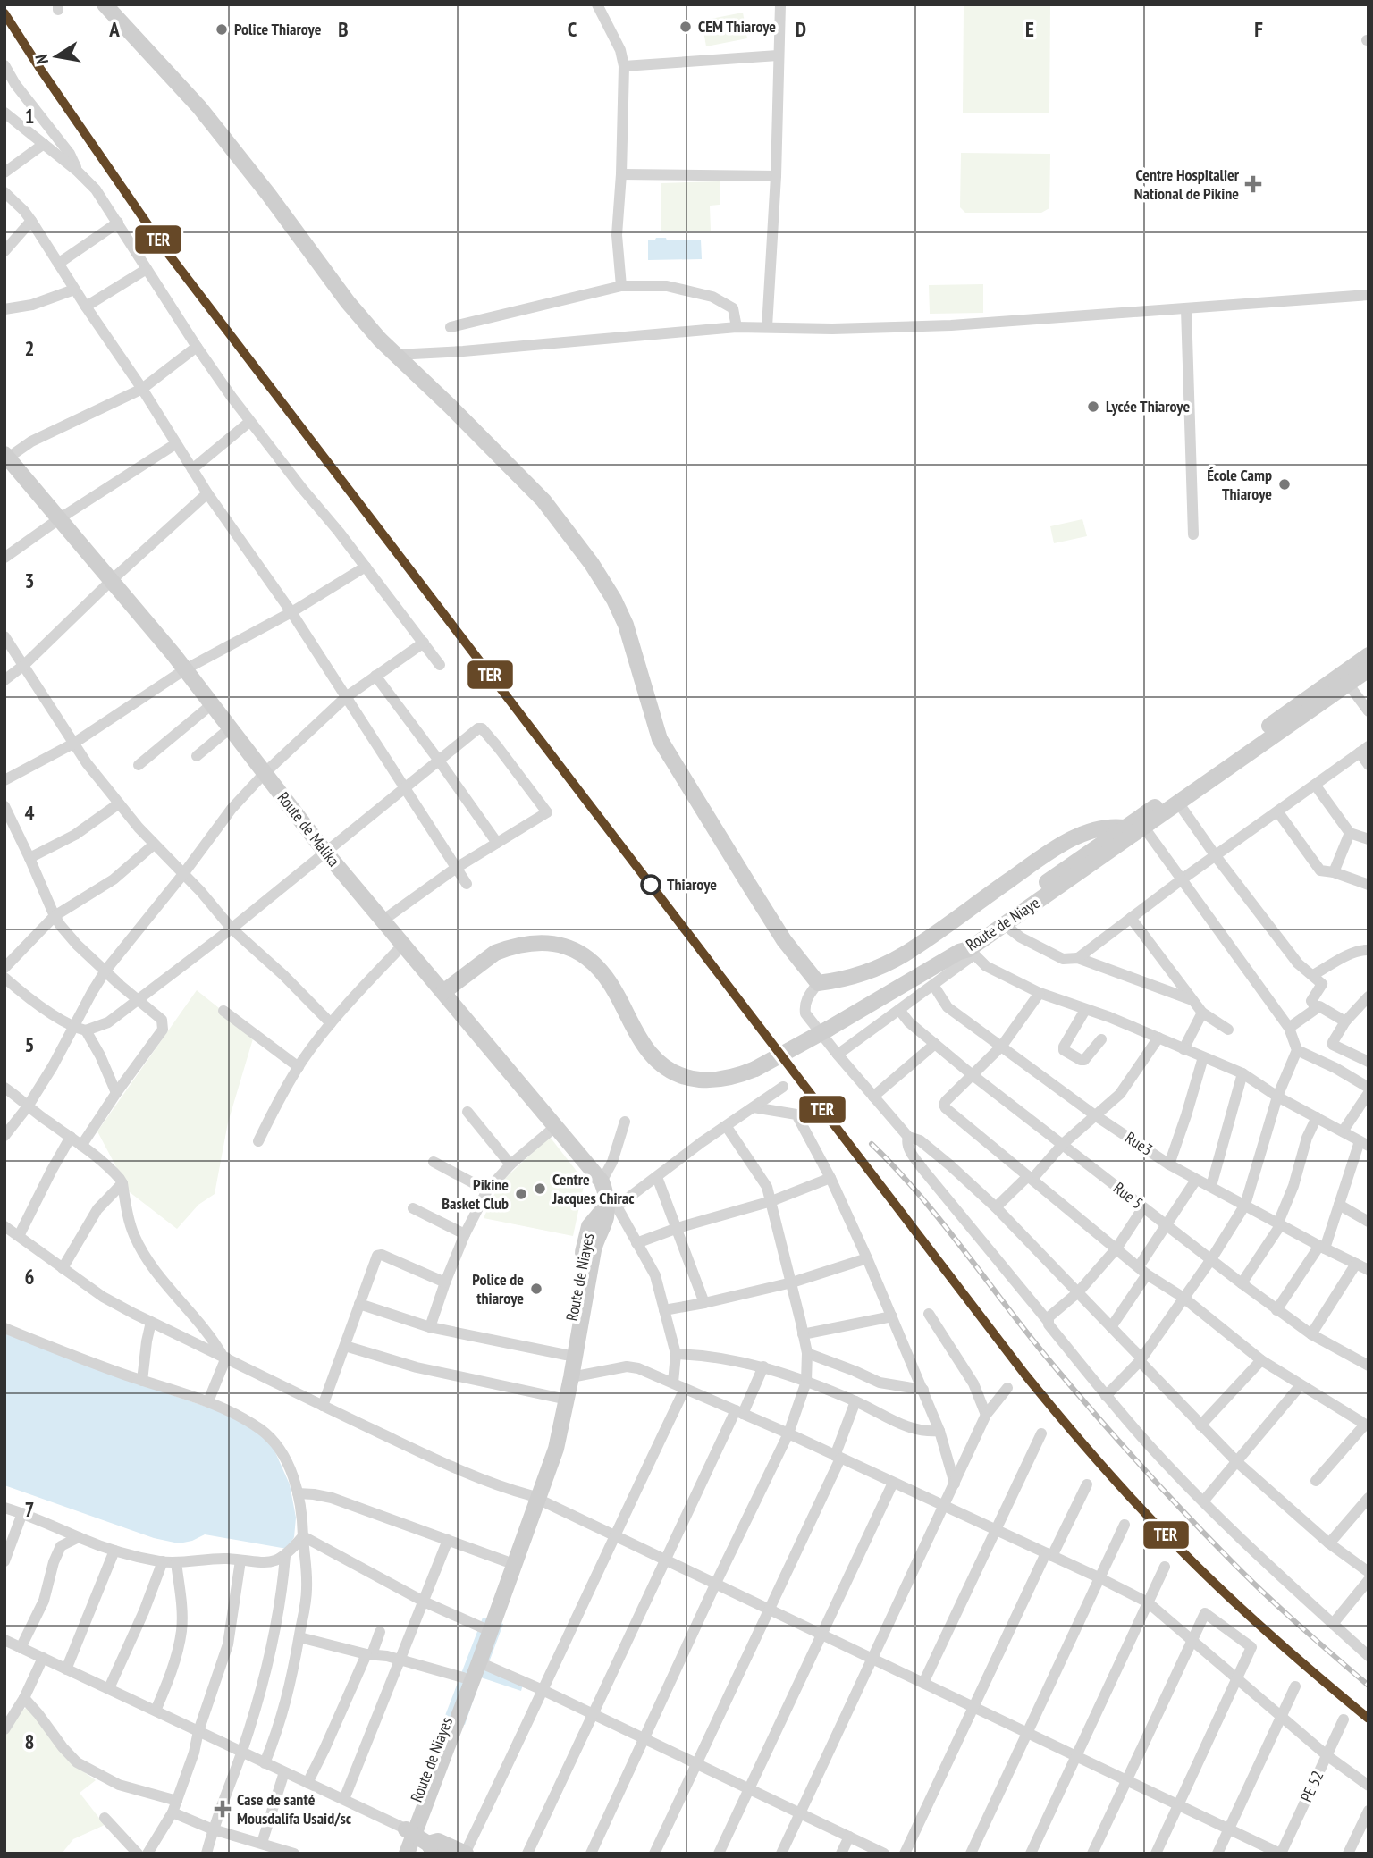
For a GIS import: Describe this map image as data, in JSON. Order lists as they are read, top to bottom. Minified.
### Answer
{"streets":{"main road":["Route de Malika","Route de Niaye","Route de Niayes"],"street":["Rue3","Rue 5","PE 52"]},"crossings":[["Route de Malika","Route de Niayes"]],"places":{"other":["CEM Thiaroye","Police Thiaroye","Lycée Thiaroye","École Camp Thiaroye","Thiaroye","Centre Jacques Chirac","Pikine Basket Club","Police de thiaroye"],"health":["Centre Hospitalier National de Pikine","Case de santé Mousdalifa Usaid/sc"]},"lines":["transit line TER"],"north":"left","grid":{"columns":["A","B","C","D","E","F"],"rows":["1","2","3","4","5","6","7","8"]}}
